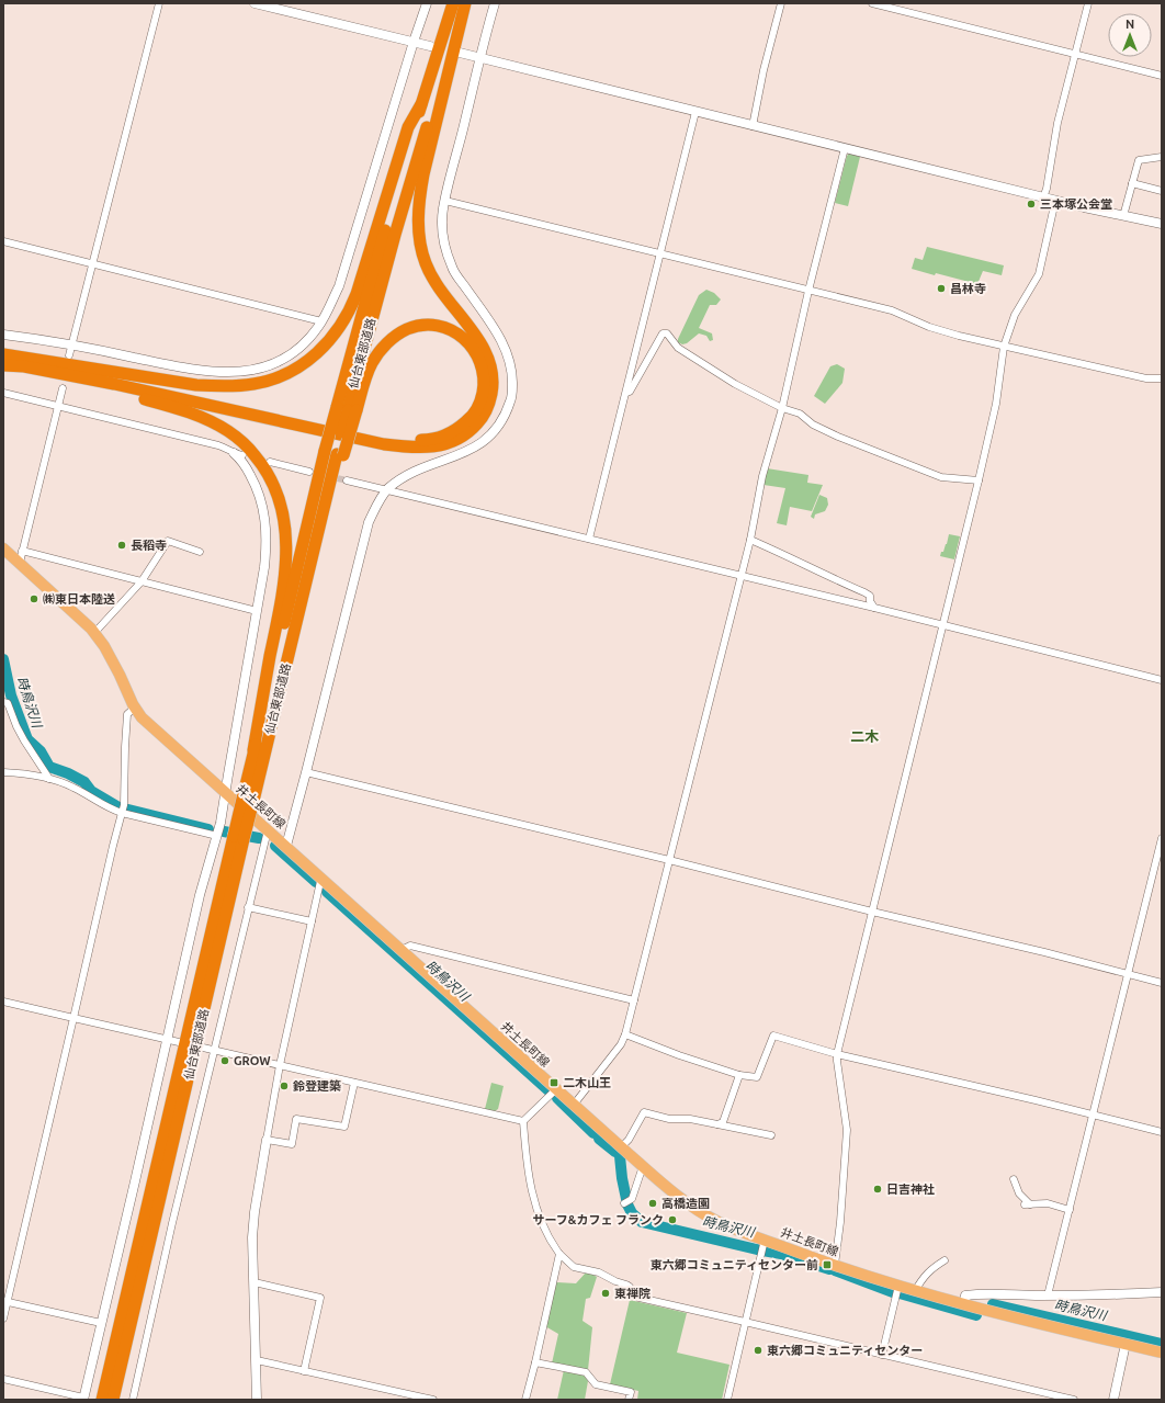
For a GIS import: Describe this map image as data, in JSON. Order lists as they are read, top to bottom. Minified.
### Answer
{"streets":{"highway":["仙台東部道路"],"main road":["井土長町線"]},"districts":["二木"],"water":["時鳥沢川"],"places":{"other":["三本塚公会堂","昌林寺","長稻寺","㈱東日本陸送","GROW","鈴登建築","日吉神社","高橋造園","サーフ&カフェ フランク","東禅院","東六郷コミュニティセンター"],"transit":["二木山王","東六郷コミュニティセンター前"]},"north":"top"}
